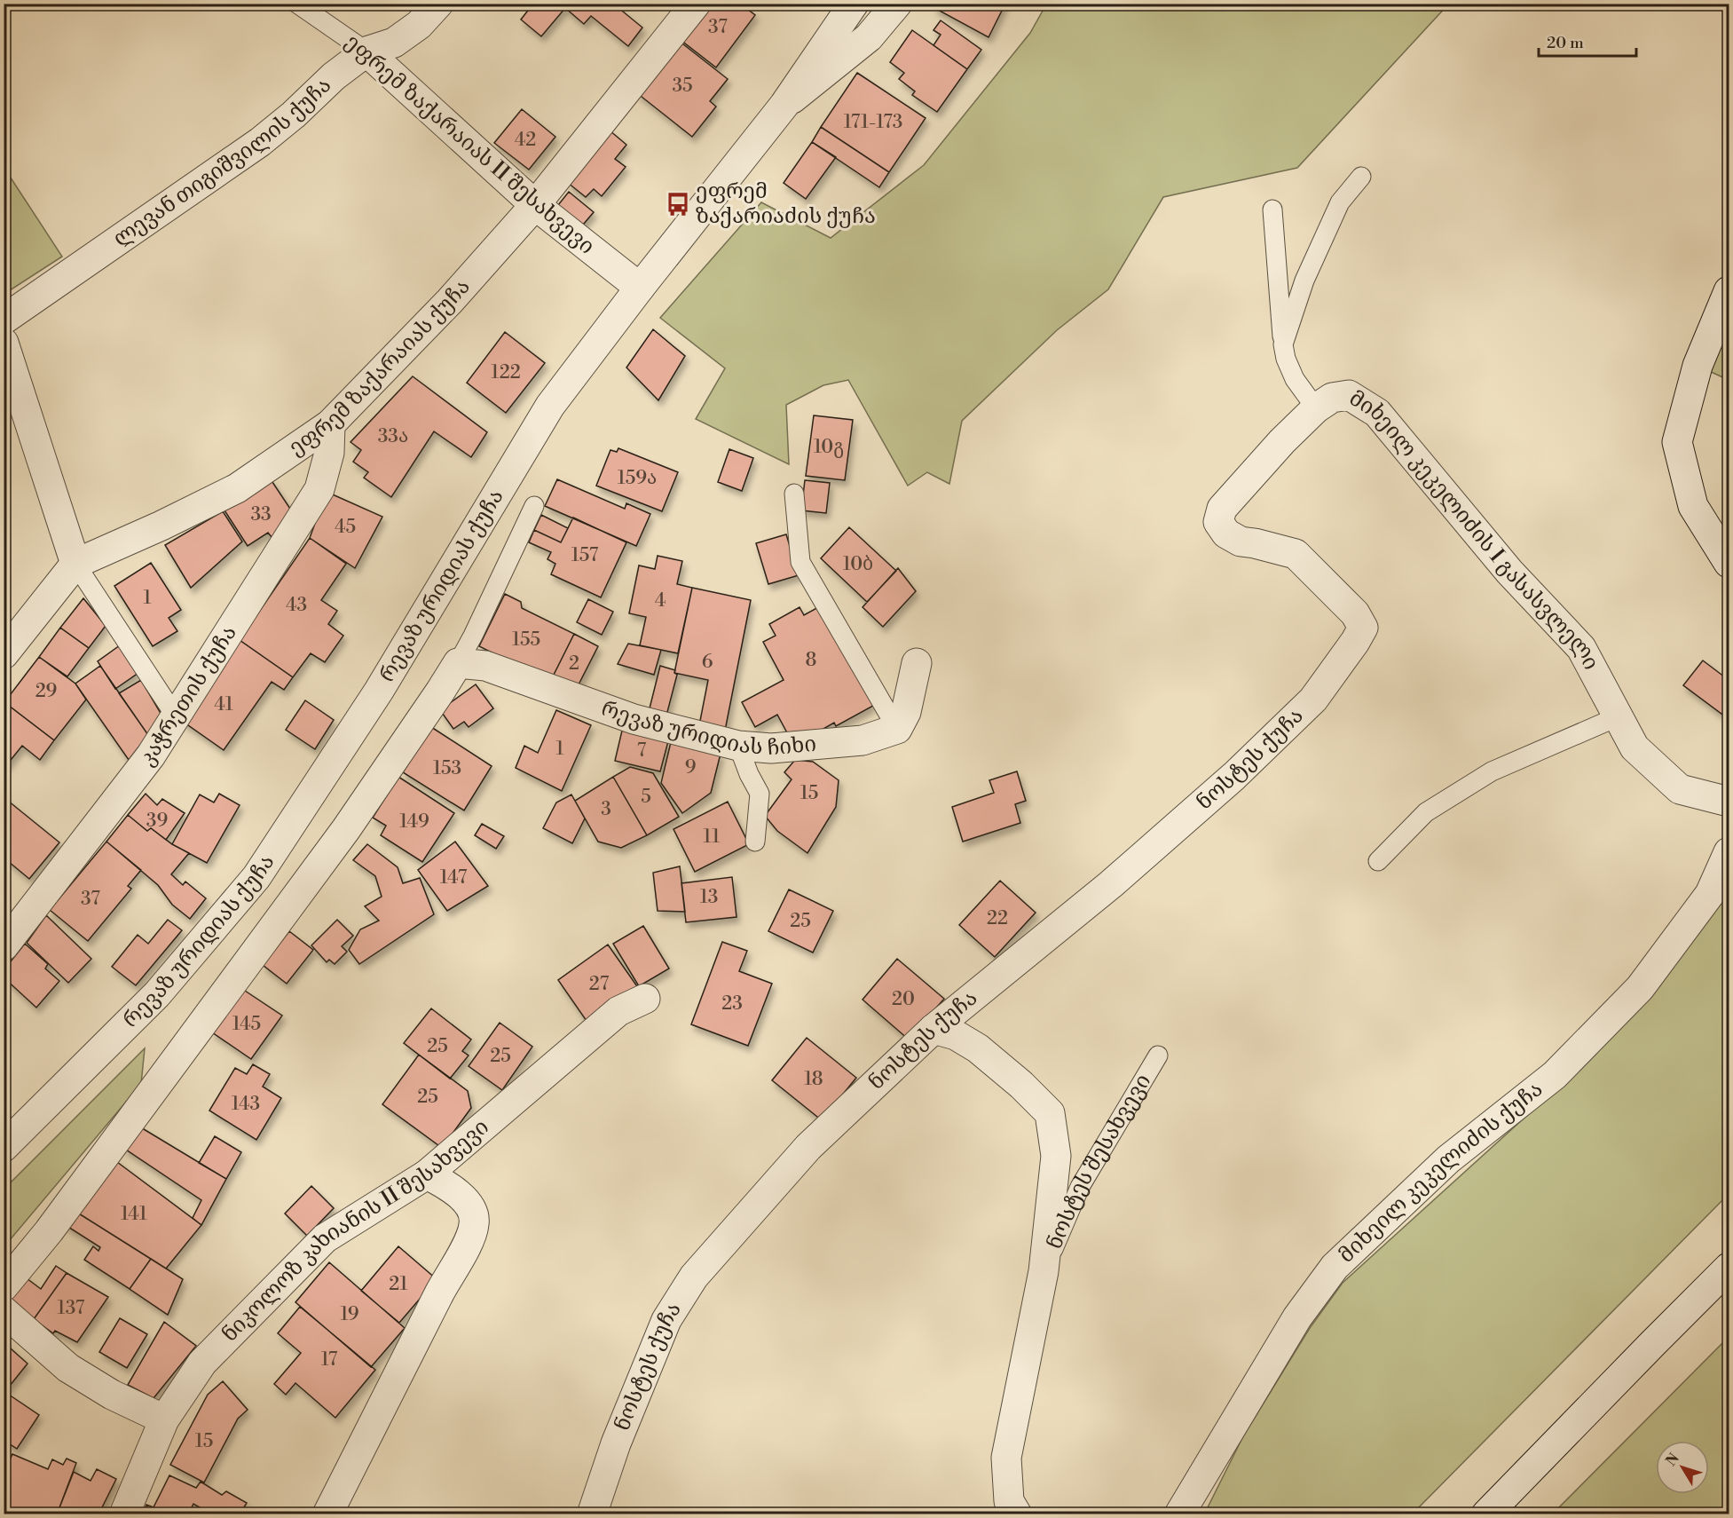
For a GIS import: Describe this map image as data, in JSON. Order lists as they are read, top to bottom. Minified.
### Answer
{"streets":{"street":["ეფრემ ზაქარაიას II შესახვევი","ლევან თიგიშვილის ქუჩა","ეფრემ ზაქარაიას ქუჩა","მიხეილ კეკელიძის I გასასვლელი","რევაზ ურიდიას ქუჩა","კაჭრეთის ქუჩა","რევაზ ურიდიას ჩიხი","ნოსტეს ქუჩა","ნოსტეს შესახვევი","მიხეილ კეკელიძის ქუჩა","ნიკოლოზ კახიანის II შესახვევი"]},"crossings":[["ეფრემ ზაქარაიას II შესახვევი","ლევან თიგიშვილის ქუჩა"],["ეფრემ ზაქარაიას II შესახვევი","ეფრემ ზაქარაიას ქუჩა"],["ეფრემ ზაქარაიას II შესახვევი","რევაზ ურიდიას ქუჩა"],["ეფრემ ზაქარაიას ქუჩა","კაჭრეთის ქუჩა"],["მიხეილ კეკელიძის I გასასვლელი","ნოსტეს ქუჩა"],["რევაზ ურიდიას ქუჩა","რევაზ ურიდიას ჩიხი"],["ნოსტეს ქუჩა","ნოსტეს შესახვევი"]],"places":{"bus stop":["ეფრემ ზაქარიაძის ქუჩა"]},"house_numbers":["37","35","171-173","42","122","33ა","10გ","159ა","33","45","157","10ბ","1","4","43","155","8","6","2","29","41","1","7","9","153","15","5","3","39","149","11","147","13","37","22","25","27","20","23","145","25","25","18","25","143","141","21","137","19","17","15"],"scale_bar":"20 m","north":"top left"}
